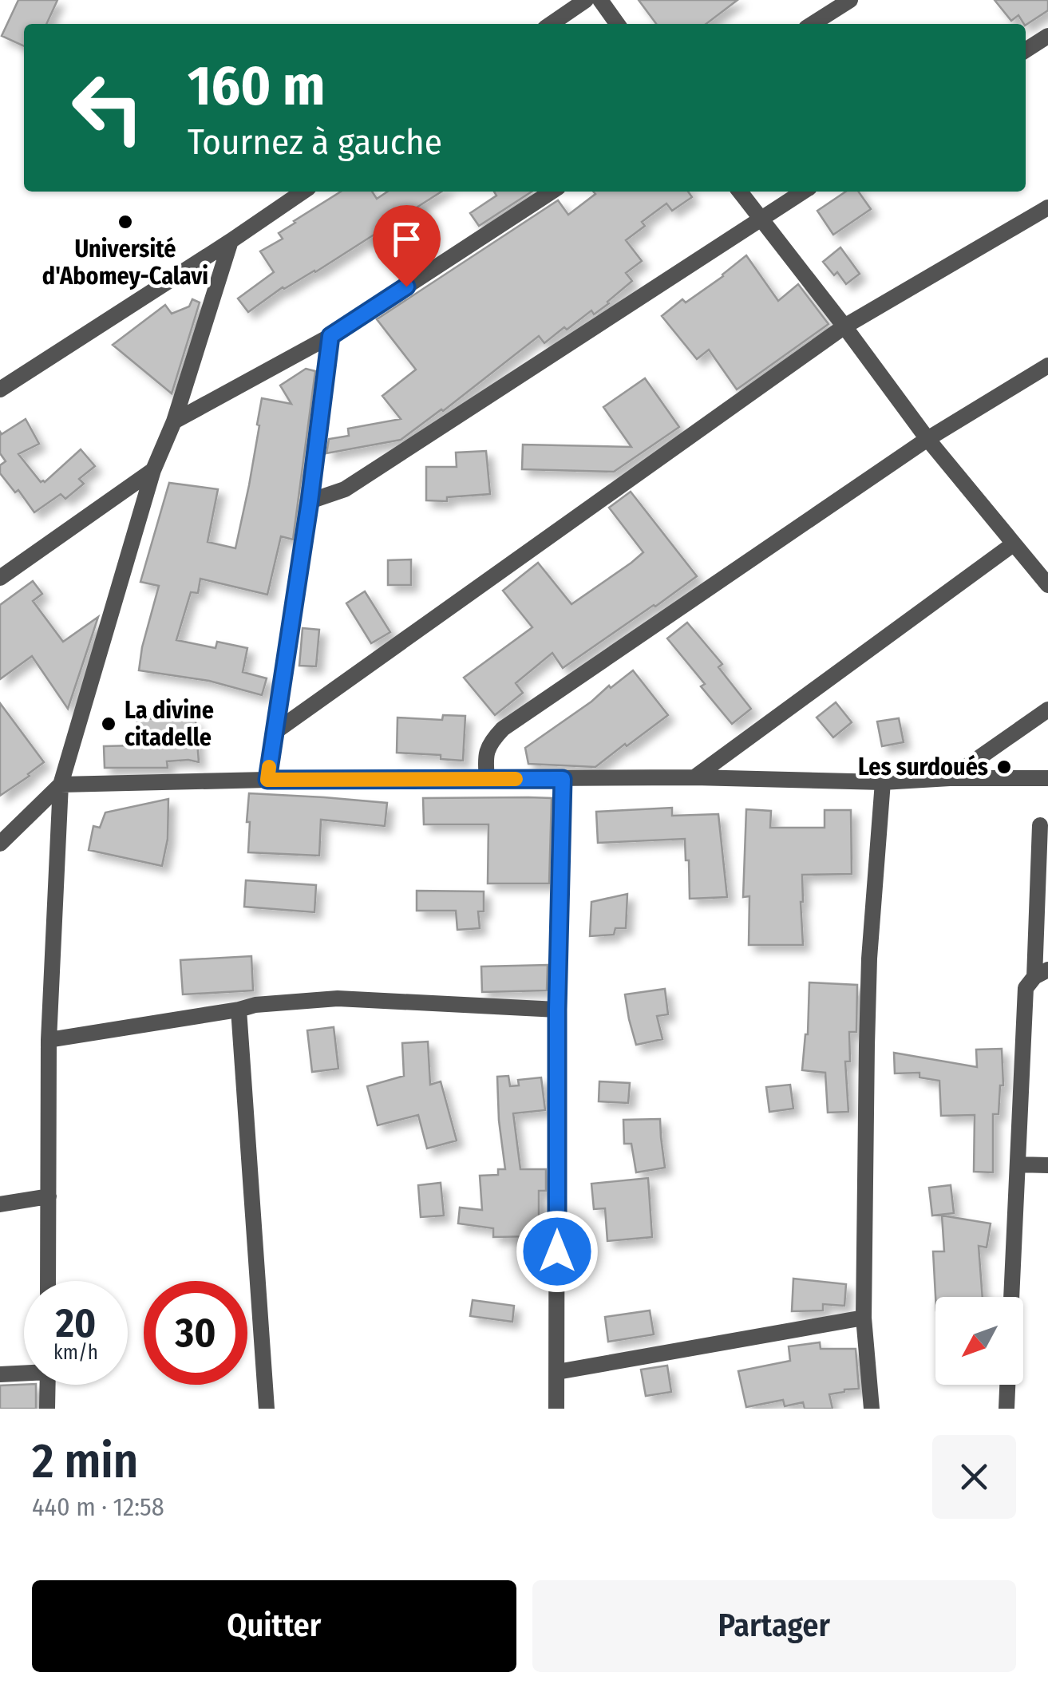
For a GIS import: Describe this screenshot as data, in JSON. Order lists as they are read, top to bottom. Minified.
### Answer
{"places":["Université d'Abomey-Calavi","La divine citadelle","Les surdoués"],"north":"bottom left","page":{"turn":["160 m","Tournez à gauche"],"speed":"20 km/h","limit":"30","heading":["2 min","440 m · 12:58"],"buttons":["Quitter","Partager"]}}
